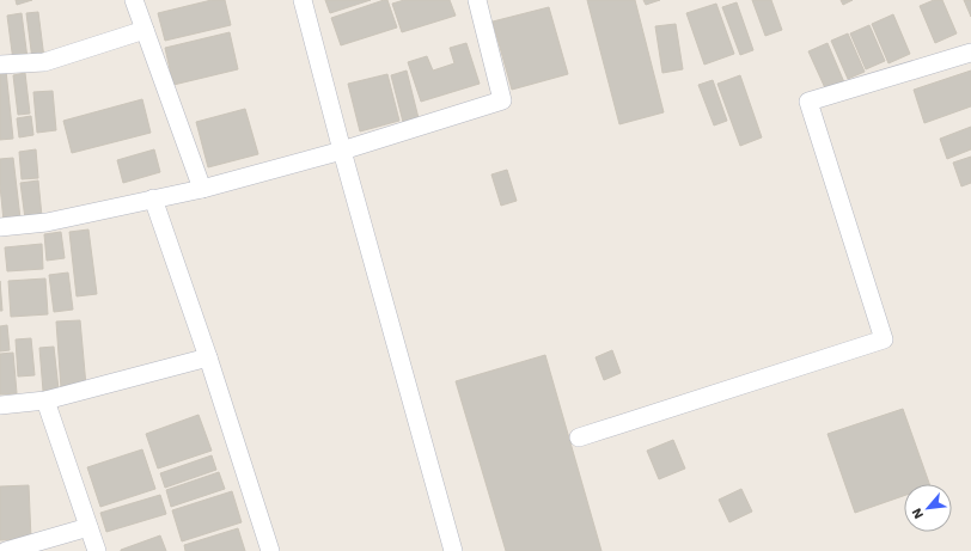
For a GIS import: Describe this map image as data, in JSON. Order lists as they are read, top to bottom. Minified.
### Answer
{"north":"bottom left"}
